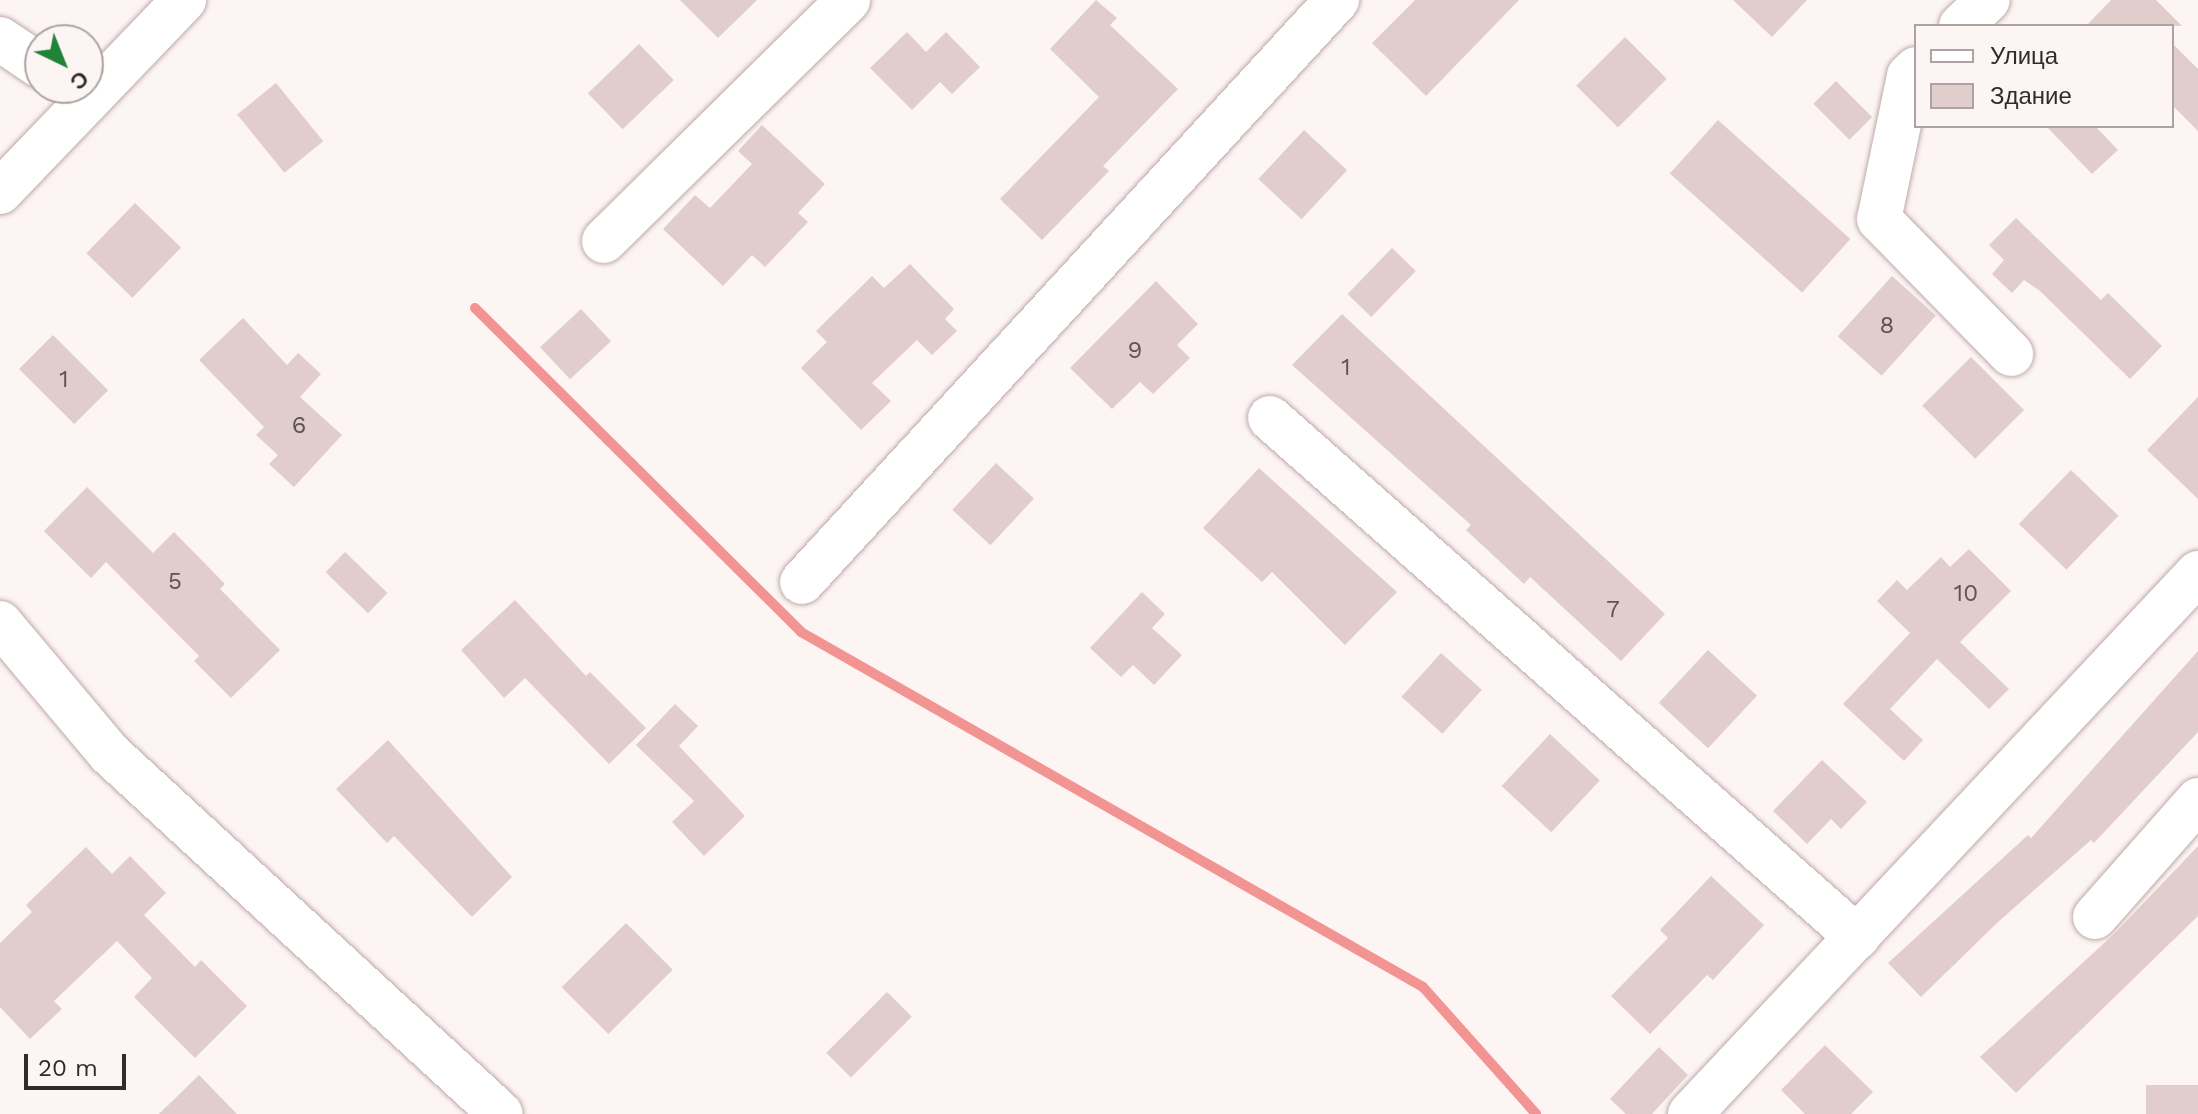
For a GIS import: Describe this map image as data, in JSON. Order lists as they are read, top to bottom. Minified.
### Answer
{"house_numbers":["8","9","1","1","6","5","10","7"],"legend":["Улица","Здание"],"scale_bar":"20 m","north":"bottom right"}
